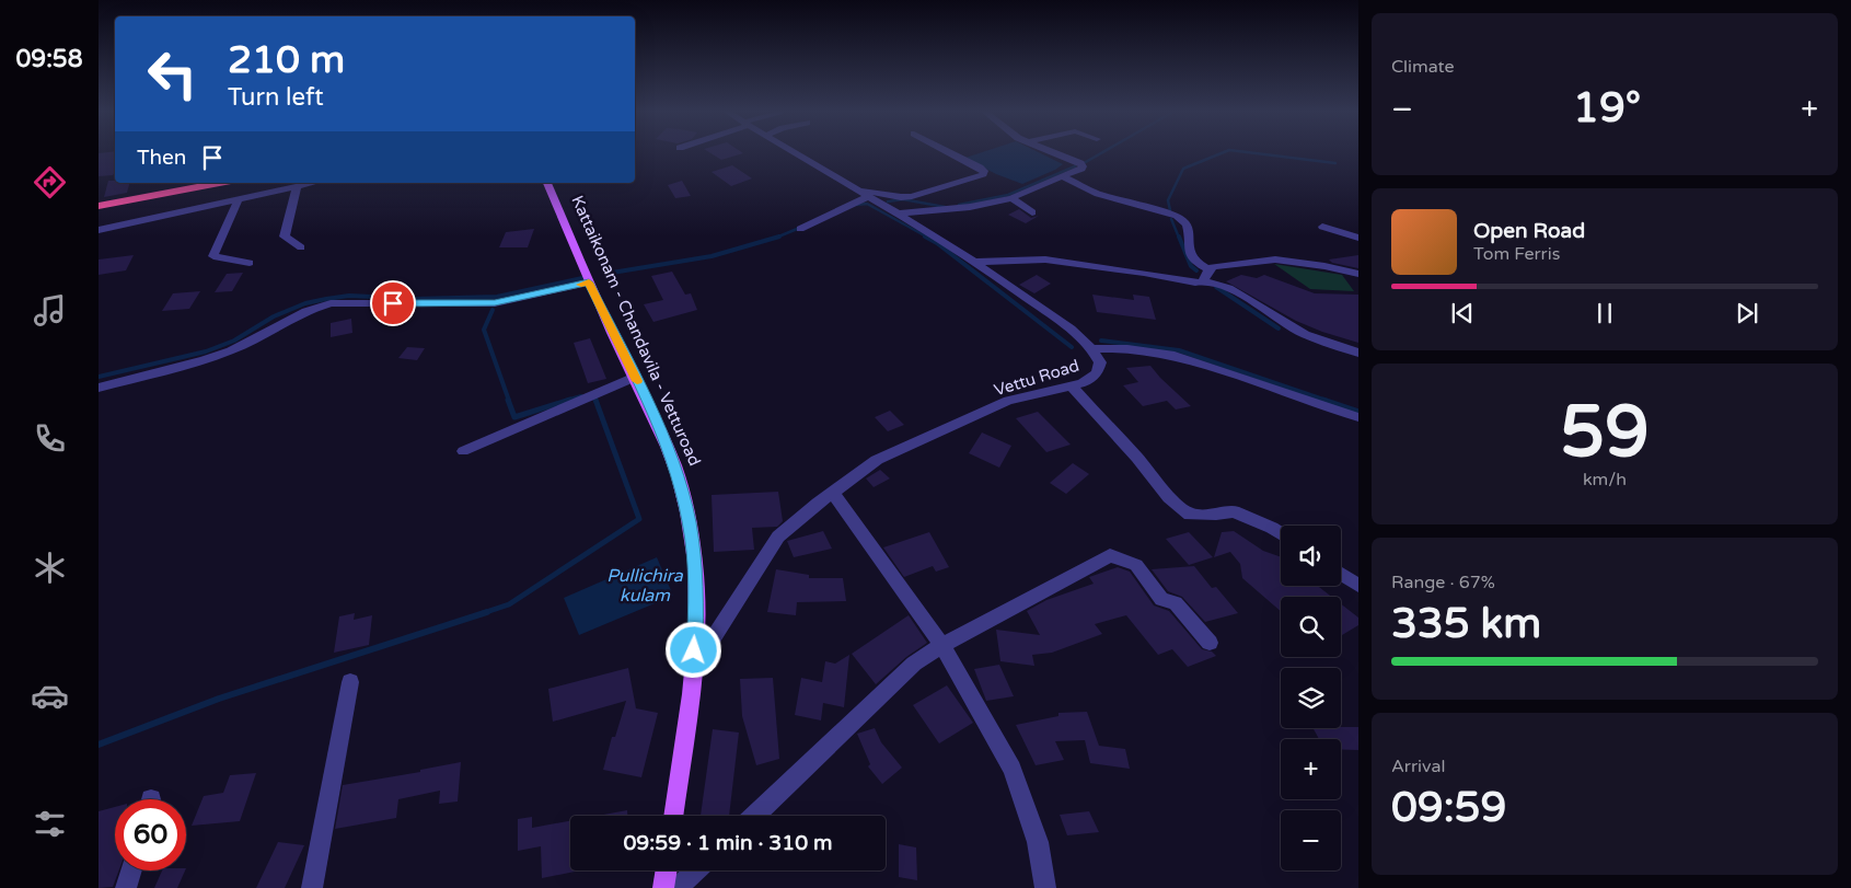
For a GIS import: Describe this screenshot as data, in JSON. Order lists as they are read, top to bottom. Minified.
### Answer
{"streets":{"main road":["Kattaikonam - Chandavila - Vetturoad"],"street":["Vettu Road"]},"crossings":[["Kattaikonam - Chandavila - Vetturoad","Vettu Road"]],"water":["Pullichira kulam"],"page":{"tabs":"09:58","tile":["Climate",["59","km/h"],["Range · 67%","335 km"],["Arrival","09:59"]],"turn":["210 m","Turn left"],"heat":["−","19°","+"],"then":"Then","song":["Open Road","Tom Ferris"],"map_buttons":["+","−"],"limit":"60","trip":"09:59 · 1 min · 310 m"}}
